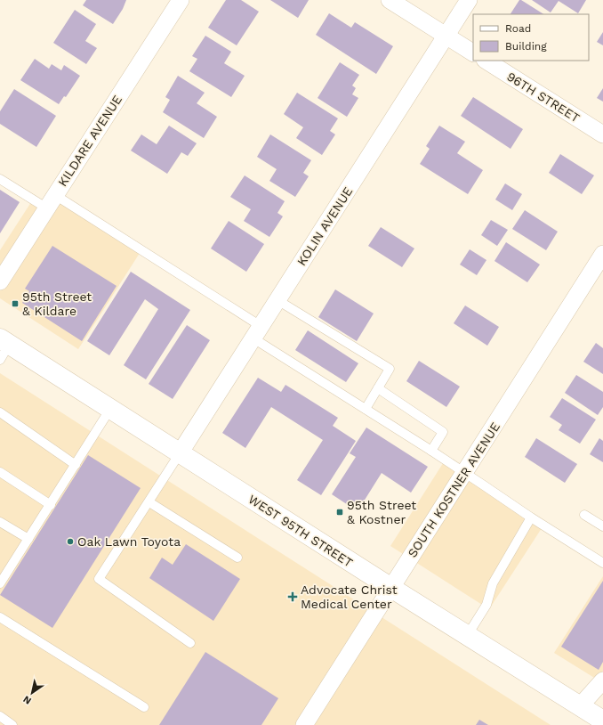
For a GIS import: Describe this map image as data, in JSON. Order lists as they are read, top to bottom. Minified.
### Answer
{"streets":{"main road":["WEST 95TH STREET"],"street":["96TH STREET","KILDARE AVENUE","KOLIN AVENUE","SOUTH KOSTNER AVENUE"]},"crossings":[["KOLIN AVENUE","WEST 95TH STREET"],["SOUTH KOSTNER AVENUE","WEST 95TH STREET"]],"places":{"transit":["95th Street & Kildare","95th Street & Kostner"],"other":["Oak Lawn Toyota"],"health":["Advocate Christ Medical Center"]},"legend":["Road","Building"],"north":"bottom left"}
